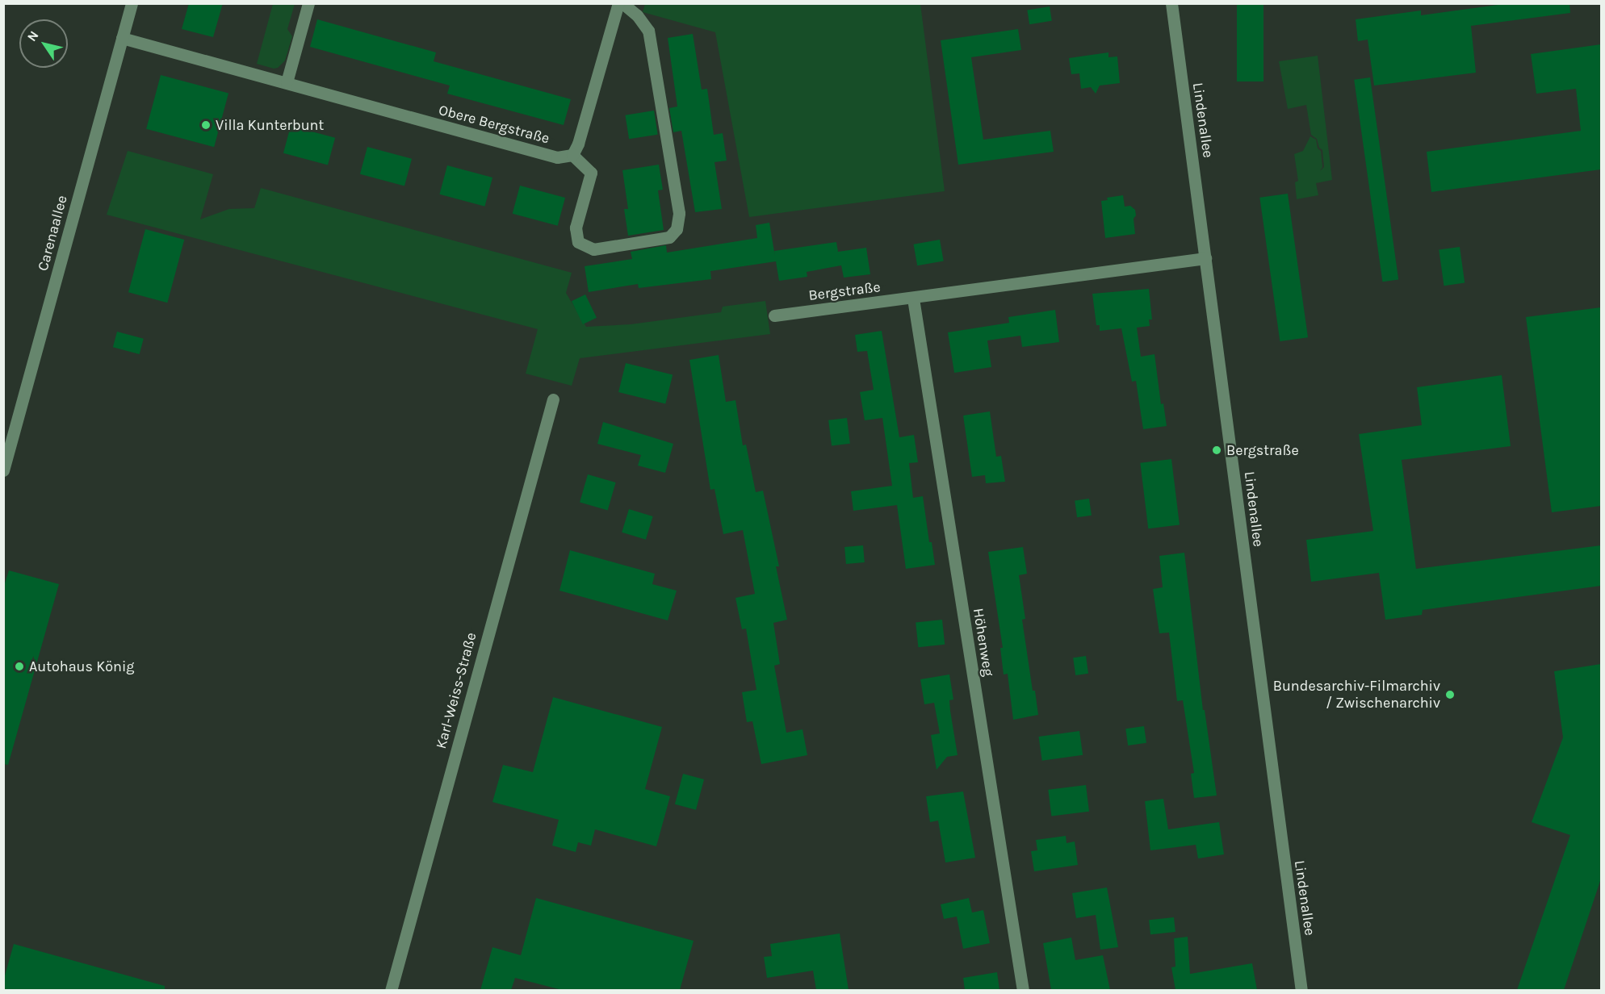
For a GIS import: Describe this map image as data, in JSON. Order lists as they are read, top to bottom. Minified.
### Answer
{"streets":{"street":["Lindenallee","Obere Bergstraße","Carenaallee","Bergstraße","Höhenweg","Karl-Weiss-Straße"]},"crossings":[["Lindenallee","Bergstraße"],["Obere Bergstraße","Carenaallee"],["Bergstraße","Höhenweg"]],"places":["Villa Kunterbunt","Bergstraße","Autohaus König","Bundesarchiv-Filmarchiv / Zwischenarchiv"],"north":"top left"}
